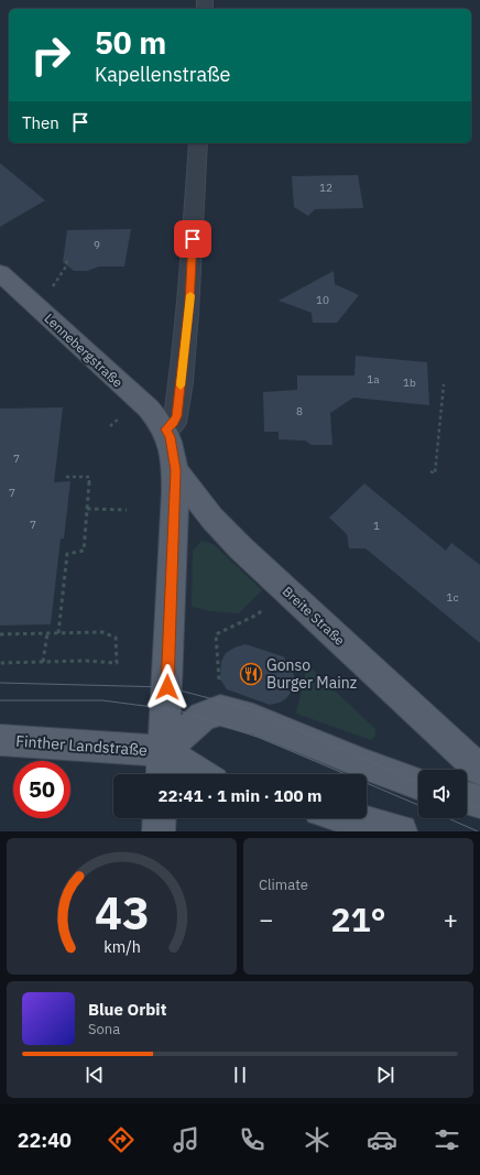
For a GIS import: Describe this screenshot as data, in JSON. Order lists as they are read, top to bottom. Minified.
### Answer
{"streets":{"main road":["Lennebergstraße","Breite Straße","Finther Landstraße"]},"places":{"restaurant":["Gonso Burger Mainz"]},"house_numbers":["12","9","10","1a","1b","8","7","7","7","1","1c"],"page":{"turn":["50 m","Kapellenstraße"],"then":"Then","limit":"50","trip":"22:41 · 1 min · 100 m","tile":"Climate","heat":["−","21°","+"],"song":["Blue Orbit","Sona"],"tabs":"22:40","gauge":["43","km/h"]}}
